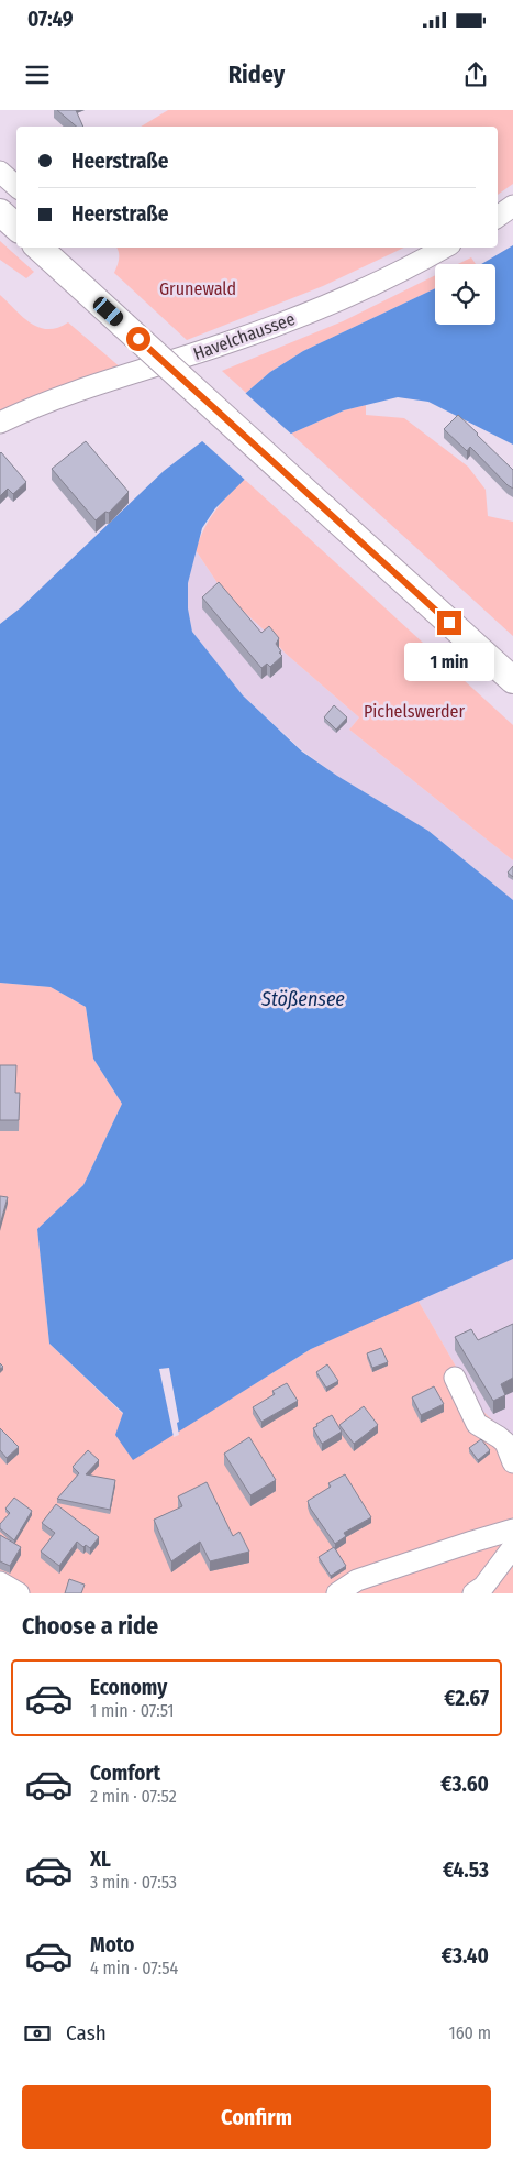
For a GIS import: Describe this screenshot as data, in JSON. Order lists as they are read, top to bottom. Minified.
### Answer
{"streets":{"street":["Havelchaussee"]},"water":["Stößensee"],"parks":["Grunewald","Pichelswerder"],"page":{"status":"07:49","header":"Ridey","banner":["Heerstraße","Heerstraße"],"bubble":"1 min","heading":"Choose a ride","list":[{"name":"Economy","note":"1 min · 07:51","value":"€2.67"},{"name":"Comfort","note":"2 min · 07:52","value":"€3.60"},{"name":"XL","note":"3 min · 07:53","value":"€4.53"},{"name":"Moto","note":"4 min · 07:54","value":"€3.40"}],"pay":["Cash","160 m"],"buttons":"Confirm"}}
